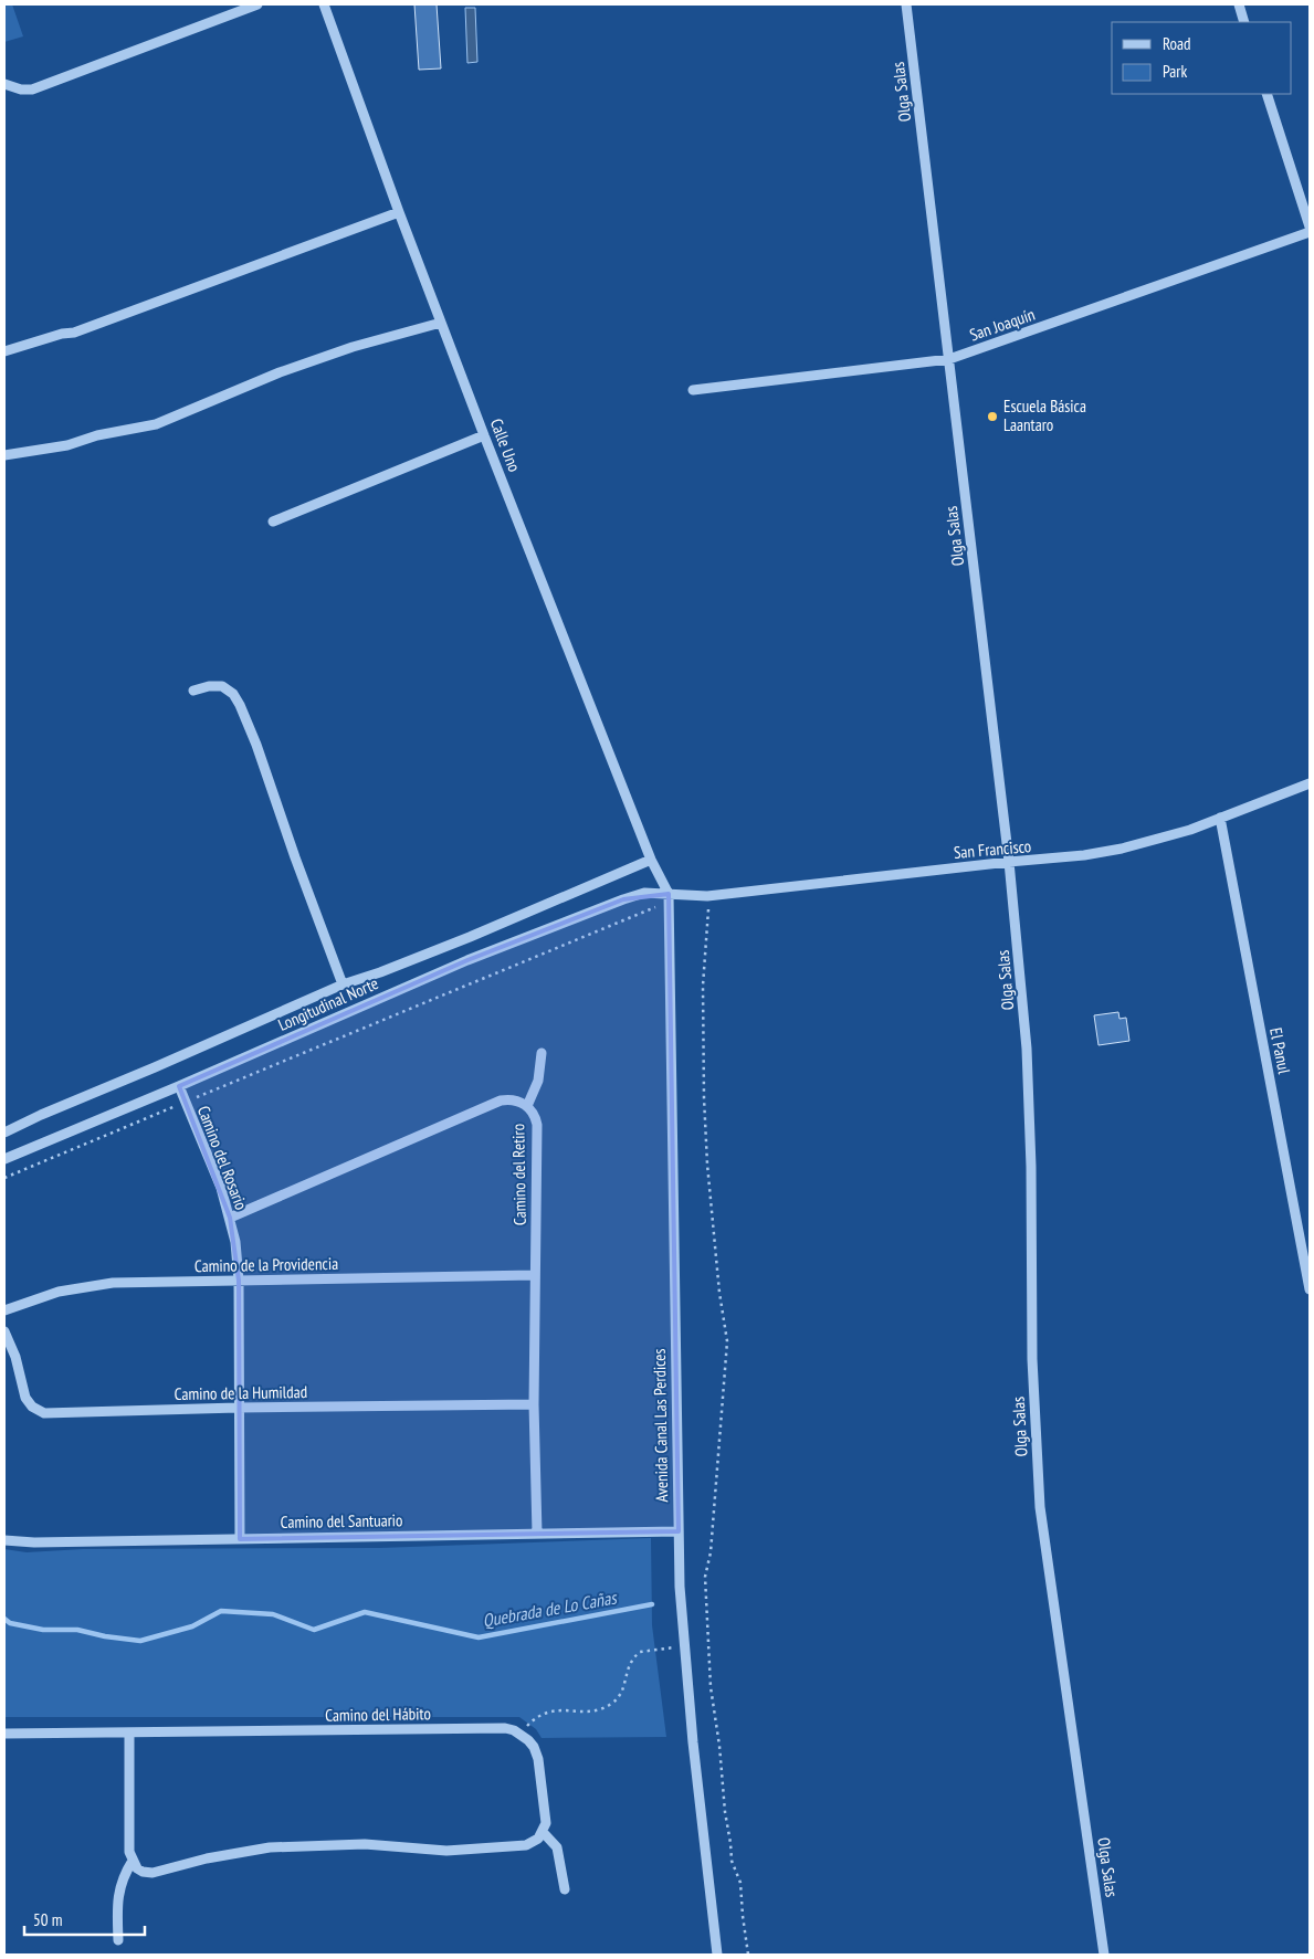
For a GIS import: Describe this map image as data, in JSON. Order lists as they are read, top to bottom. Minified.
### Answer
{"streets":{"street":["Olga Salas","San Joaquín","Calle Uno","San Francisco","Longitudinal Norte","El Panul","Camino del Rosario","Camino del Retiro","Camino de la Providencia","Camino de la Humildad","Avenida Canal Las Perdices","Camino del Santuario","Camino del Hábito"]},"crossings":[["Olga Salas","San Joaquín"],["Olga Salas","San Francisco"],["Calle Uno","San Francisco"],["Calle Uno","Longitudinal Norte"],["Calle Uno","Avenida Canal Las Perdices"],["San Francisco","Longitudinal Norte"],["San Francisco","El Panul"],["San Francisco","Avenida Canal Las Perdices"],["Longitudinal Norte","Camino del Rosario"],["Longitudinal Norte","Avenida Canal Las Perdices"],["Camino del Rosario","Camino del Retiro"],["Camino del Rosario","Camino de la Providencia"],["Camino del Rosario","Camino de la Humildad"],["Camino del Rosario","Camino del Santuario"],["Camino del Retiro","Camino de la Providencia"],["Camino del Retiro","Camino de la Humildad"],["Camino del Retiro","Camino del Santuario"],["Avenida Canal Las Perdices","Camino del Santuario"]],"water":["Quebrada de Lo Cañas"],"places":["Escuela Básica Laantaro"],"legend":["Road","Park"],"scale_bar":"50 m"}
